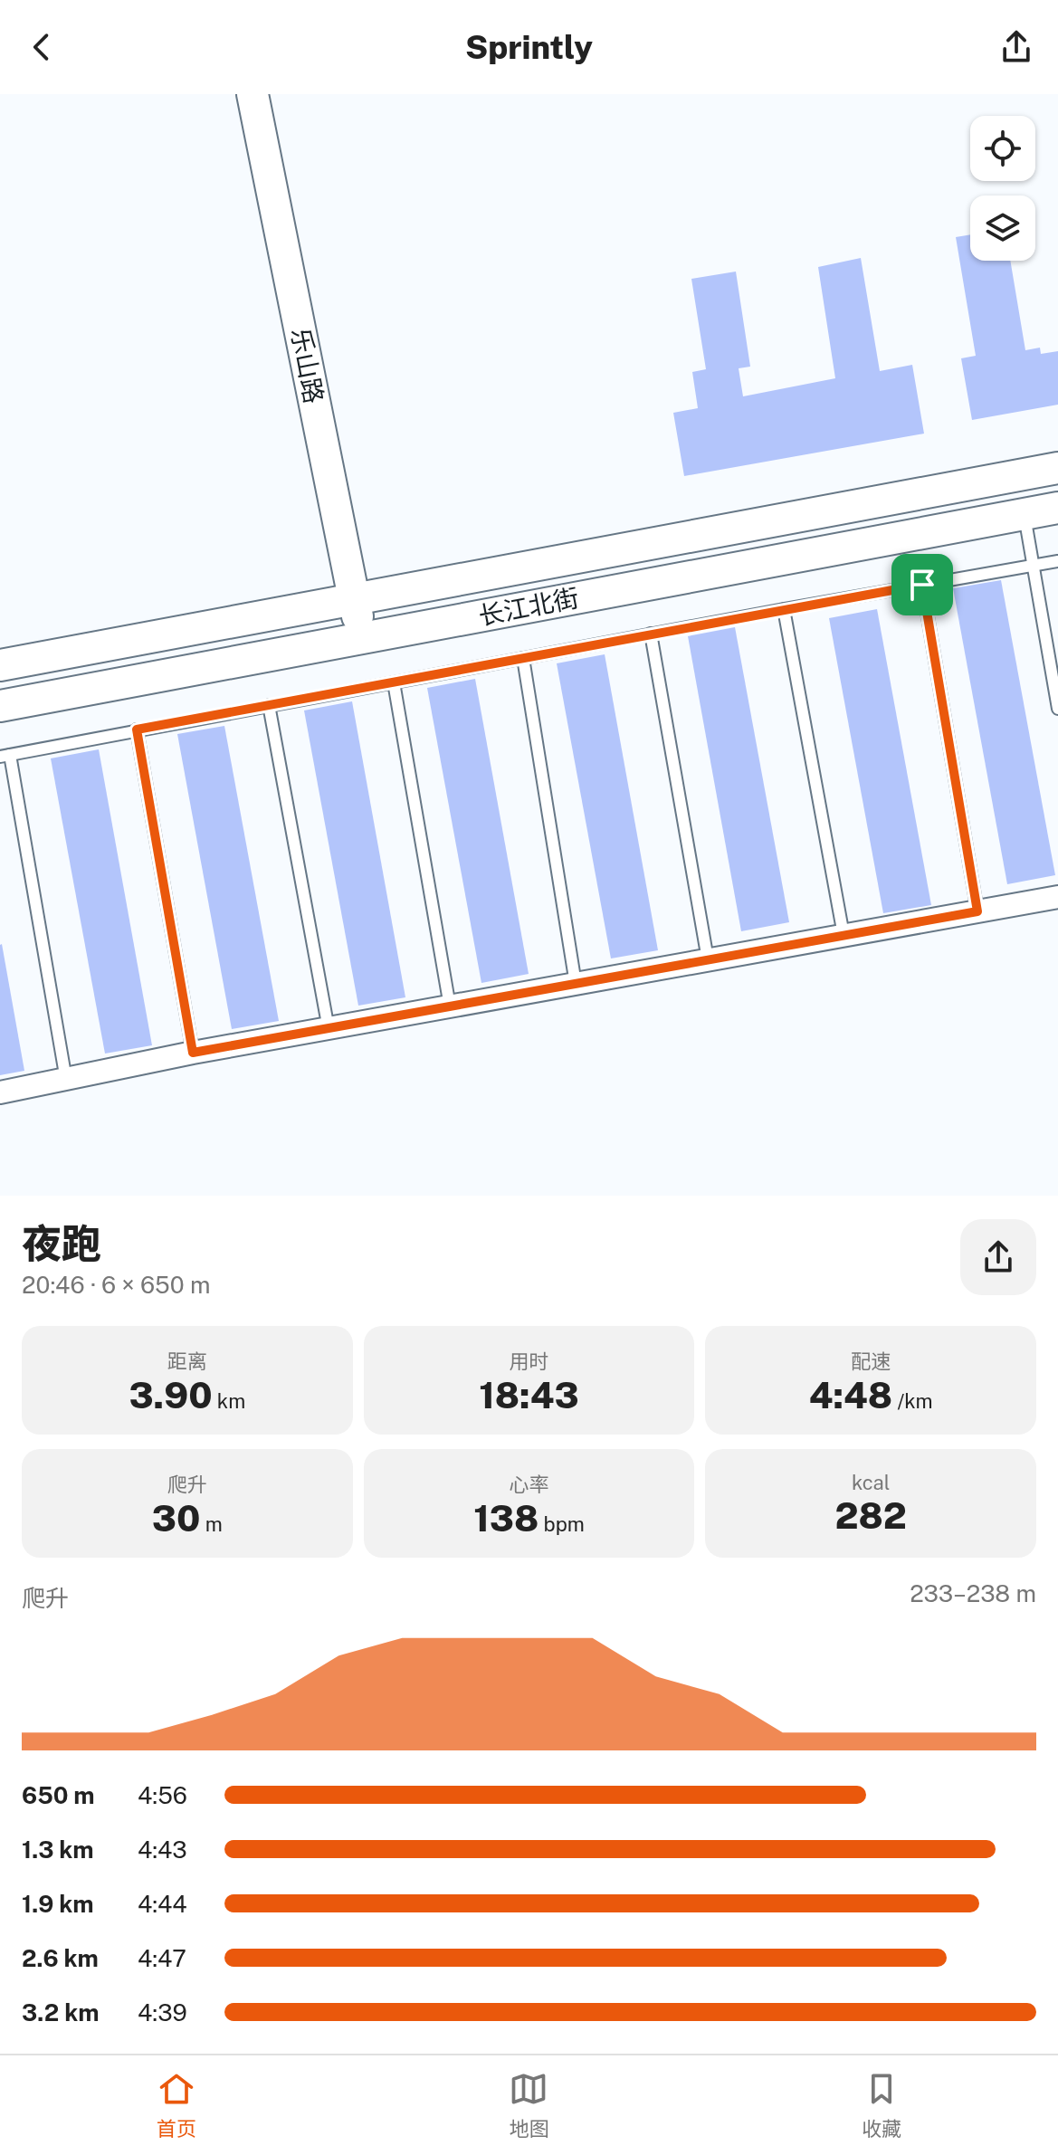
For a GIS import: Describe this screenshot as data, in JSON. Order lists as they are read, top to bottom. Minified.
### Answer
{"streets":{"main road":["乐山路","长江北街"]},"crossings":[["乐山路","长江北街"]],"page":{"header":"Sprintly","heading":["夜跑","20:46 · 6 × 650 m"],"stats":[["距离","3.90 km"],["用时","18:43"],["配速","4:48 /km"],["爬升","30 m"],["心率","138 bpm"],["kcal","282"]],"chart":["爬升","233–238 m"],"list":[{"name":"650 m","note":"4:56"},{"name":"1.3 km","note":"4:43"},{"name":"1.9 km","note":"4:44"},{"name":"2.6 km","note":"4:47"},{"name":"3.2 km","note":"4:39"}],"tabs":["首页","地图","收藏"]}}
